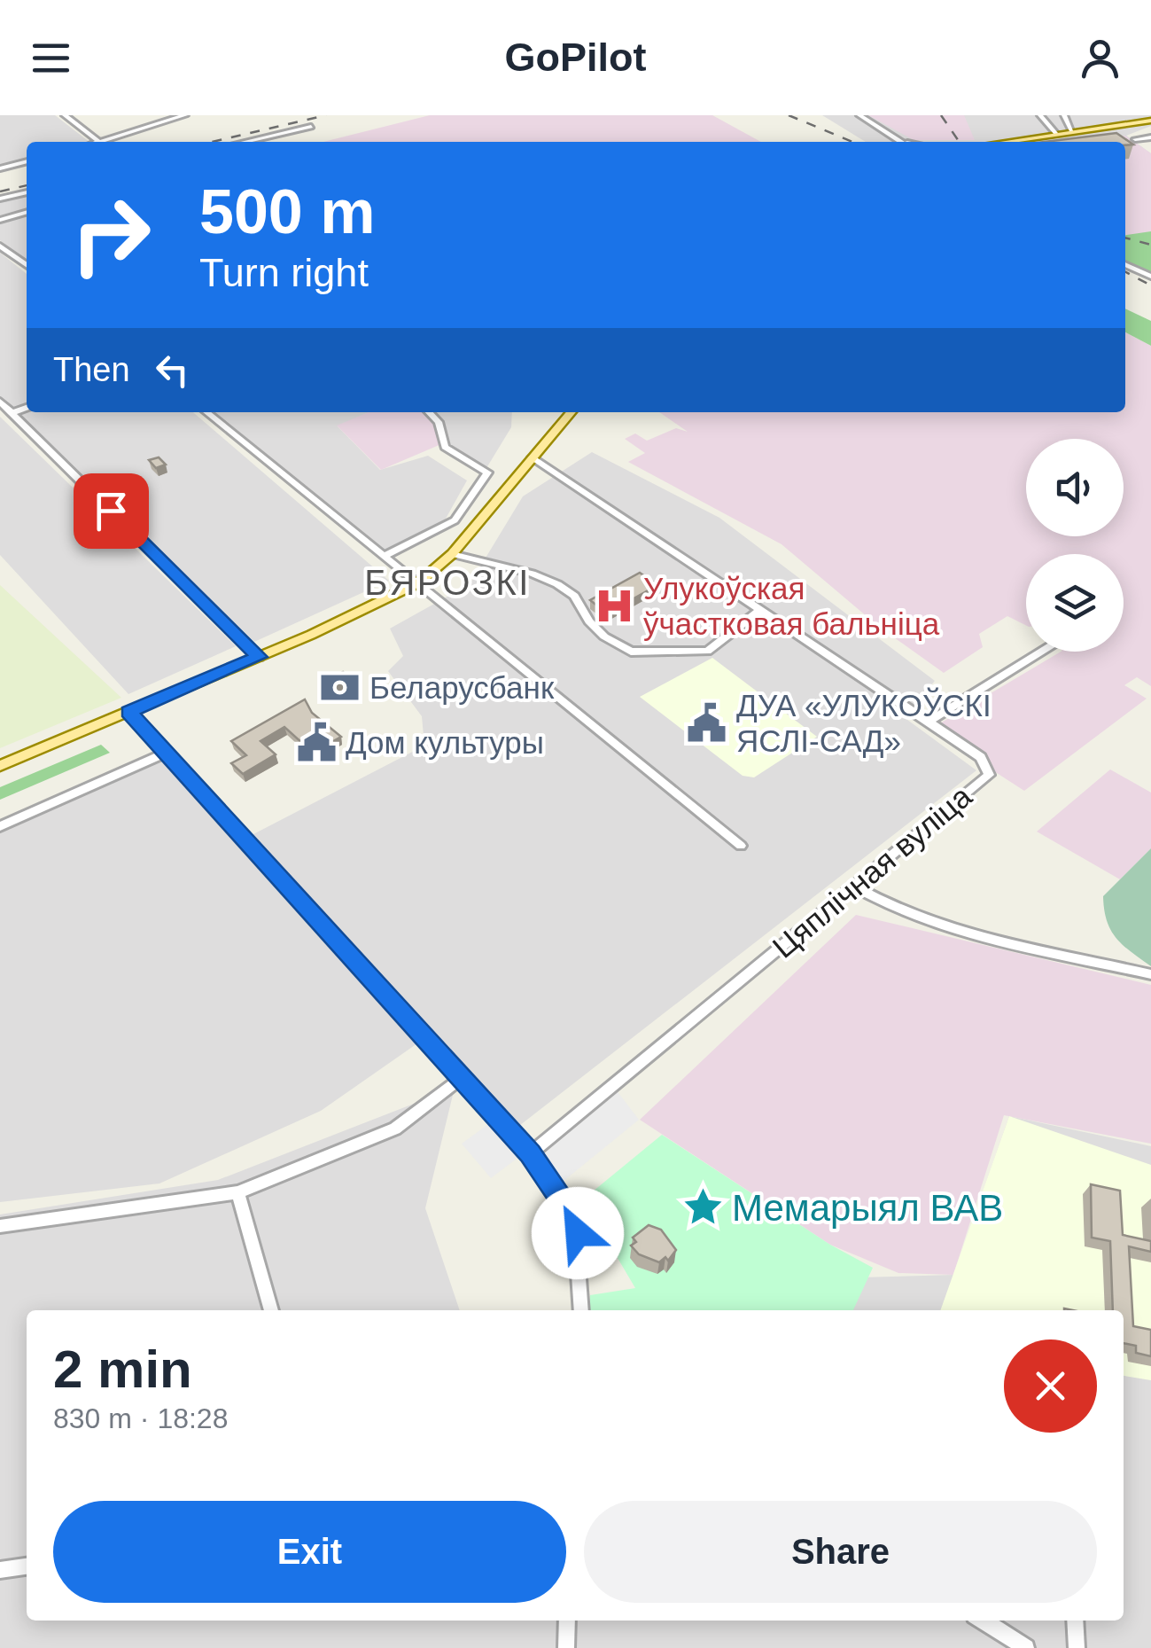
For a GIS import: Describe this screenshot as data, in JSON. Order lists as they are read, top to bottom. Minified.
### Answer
{"streets":{"street":["Цяплічная вуліца"]},"districts":["БЯРОЗКІ"],"places":{"hospital":["Улукоўская ўчастковая бальніца"],"bank":["Беларусбанк"],"public building":["ДУА «УЛУКОЎСКІ ЯСЛІ-САД»","Дом культуры"],"place":["Мемарыял ВАВ"]},"page":{"header":"GoPilot","turn":["500 m","Turn right"],"then":"Then","heading":["2 min","830 m · 18:28"],"buttons":["Exit","Share"]}}
